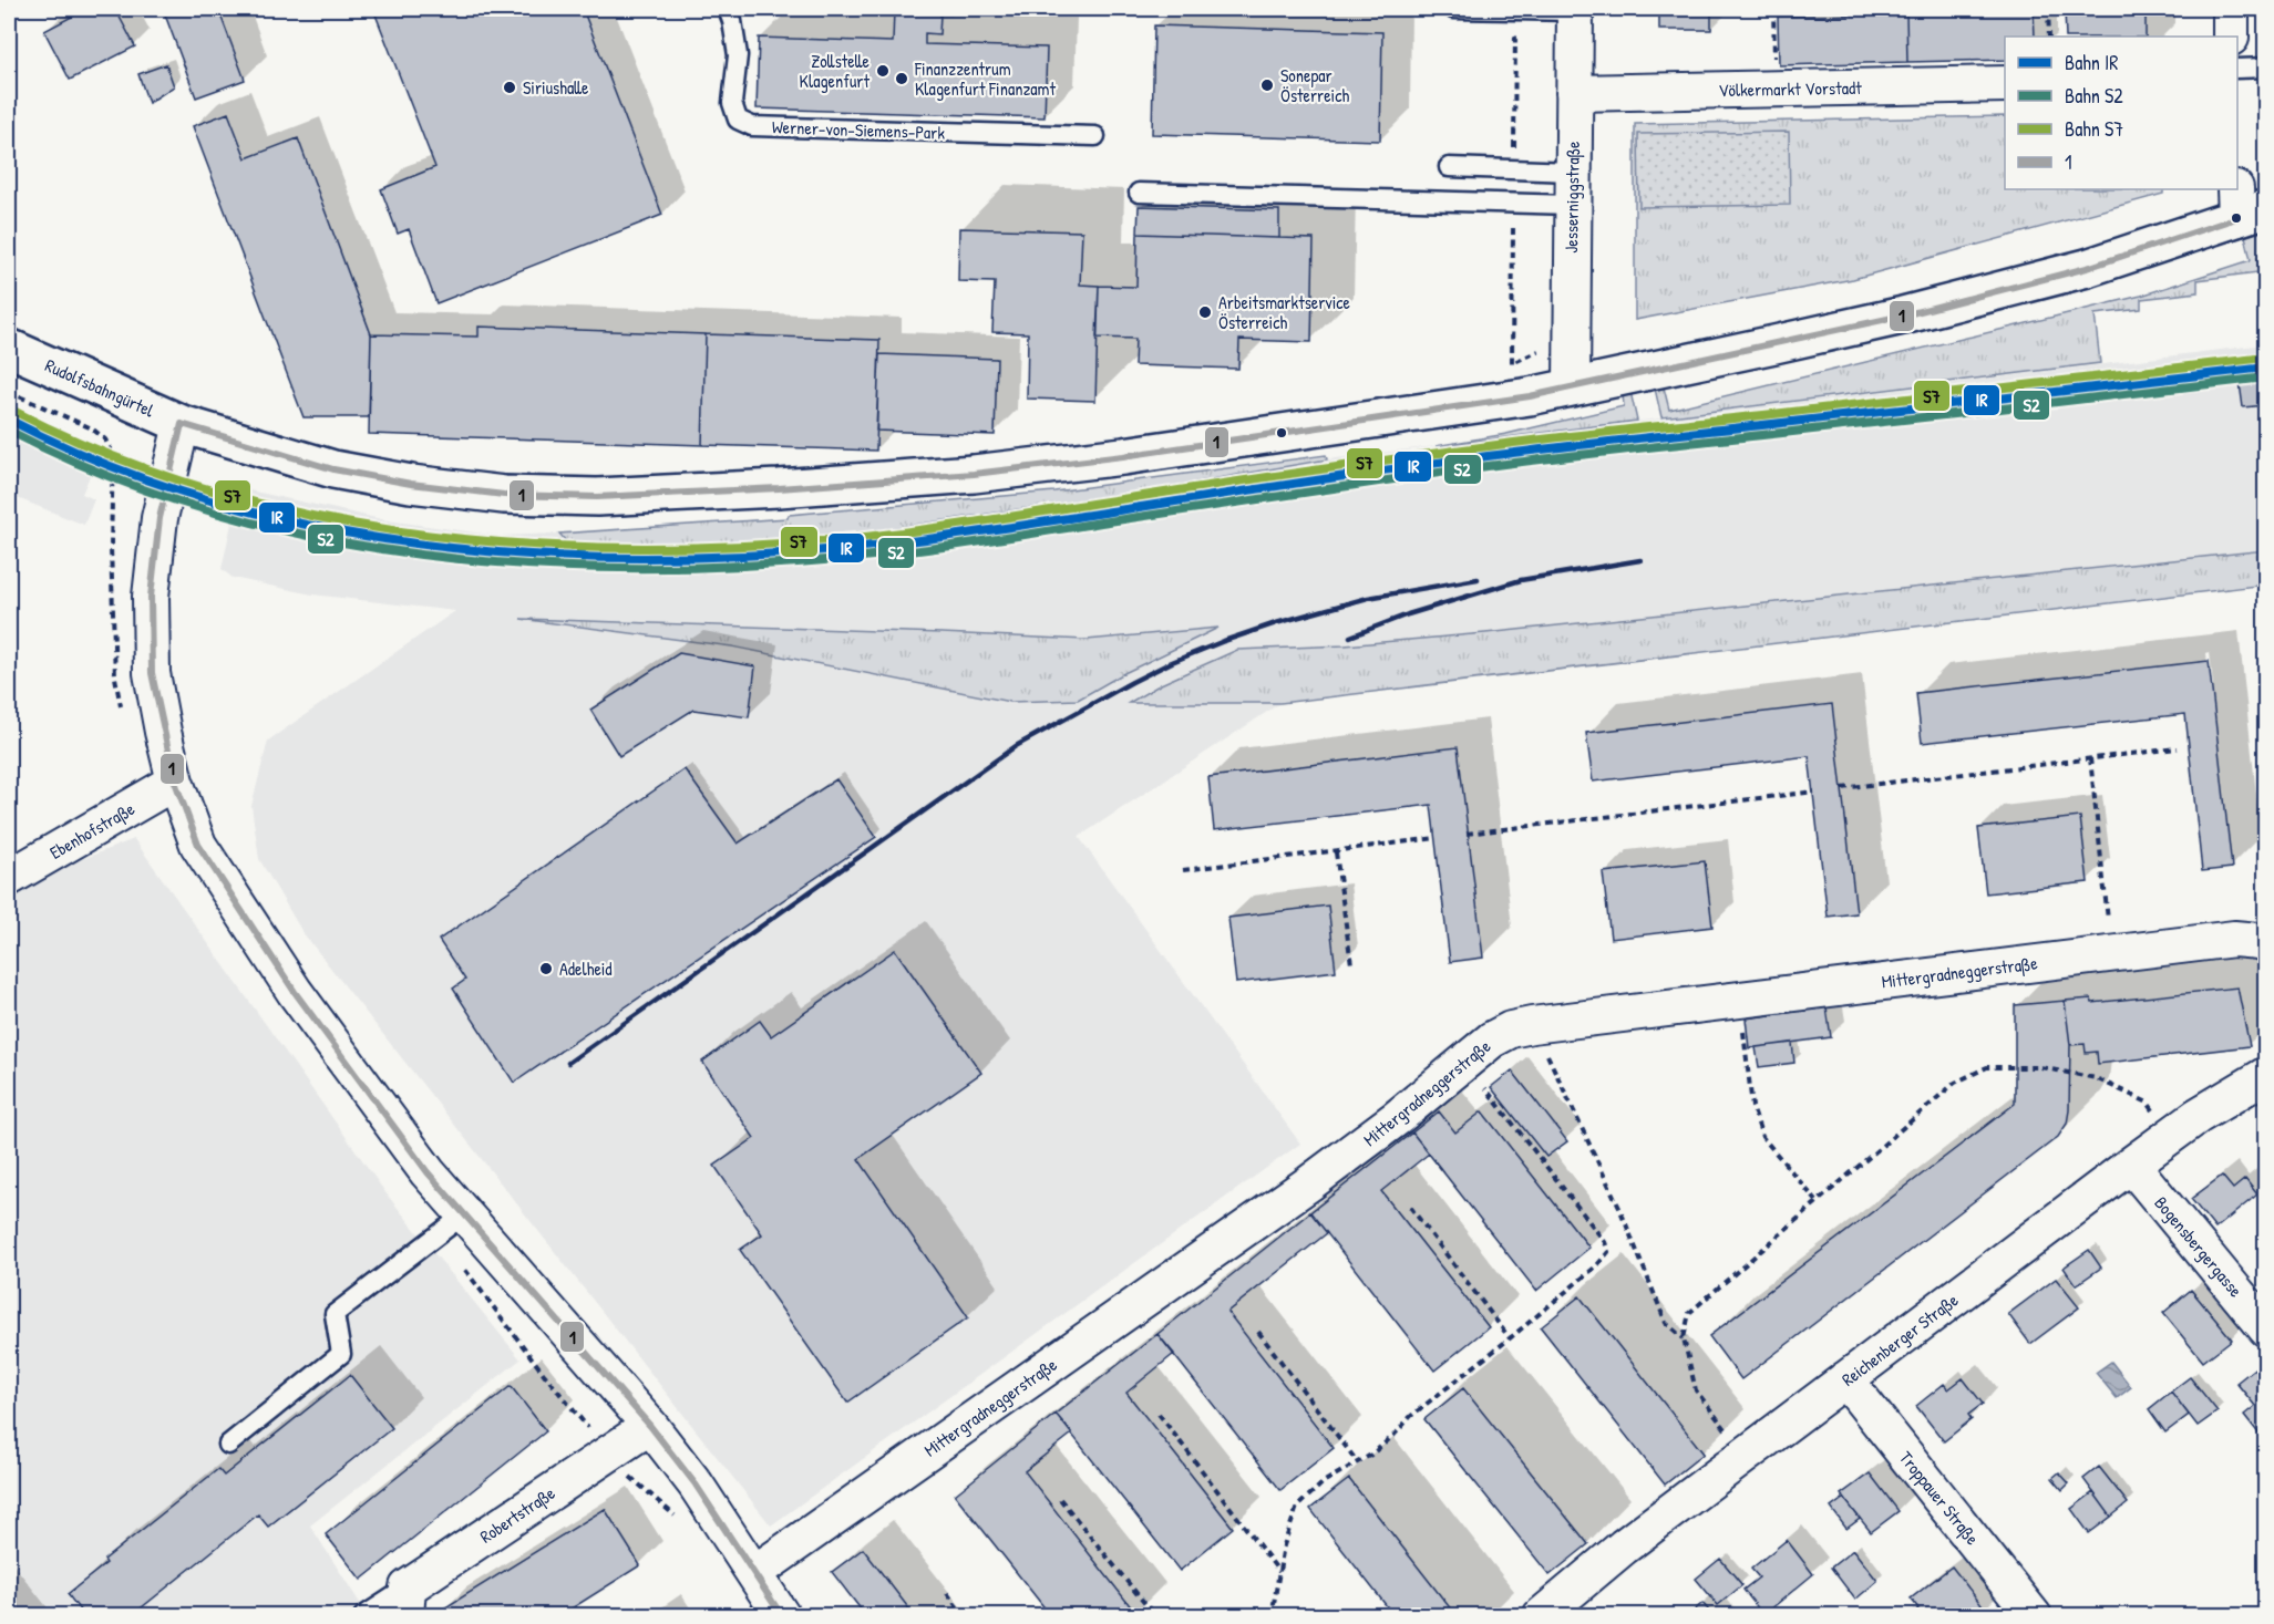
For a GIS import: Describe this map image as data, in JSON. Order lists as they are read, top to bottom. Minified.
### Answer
{"streets":{"street":["Völkermarkt Vorstadt","Jesserniggstraße","Rudolfsbahngürtel","Ebenhofstraße","Mittergradneggerstraße","Bogensbergergasse","Reichenberger Straße","Troppauer Straße","Robertstraße"],"lane":["Werner-von-Siemens-Park"]},"crossings":[["Völkermarkt Vorstadt","Jesserniggstraße"],["Jesserniggstraße","Rudolfsbahngürtel"],["Bogensbergergasse","Reichenberger Straße"],["Reichenberger Straße","Troppauer Straße"]],"places":["Zollstelle Klagenfurt","Finanzzentrum Klagenfurt Finanzamt","Sonepar Österreich","Siriushalle","Arbeitsmarktservice Österreich","Adelheid"],"lines":["transit line 1","rail line S7","rail line IR","rail line S2"],"legend":["Bahn IR","Bahn S2","Bahn S7","1"]}
